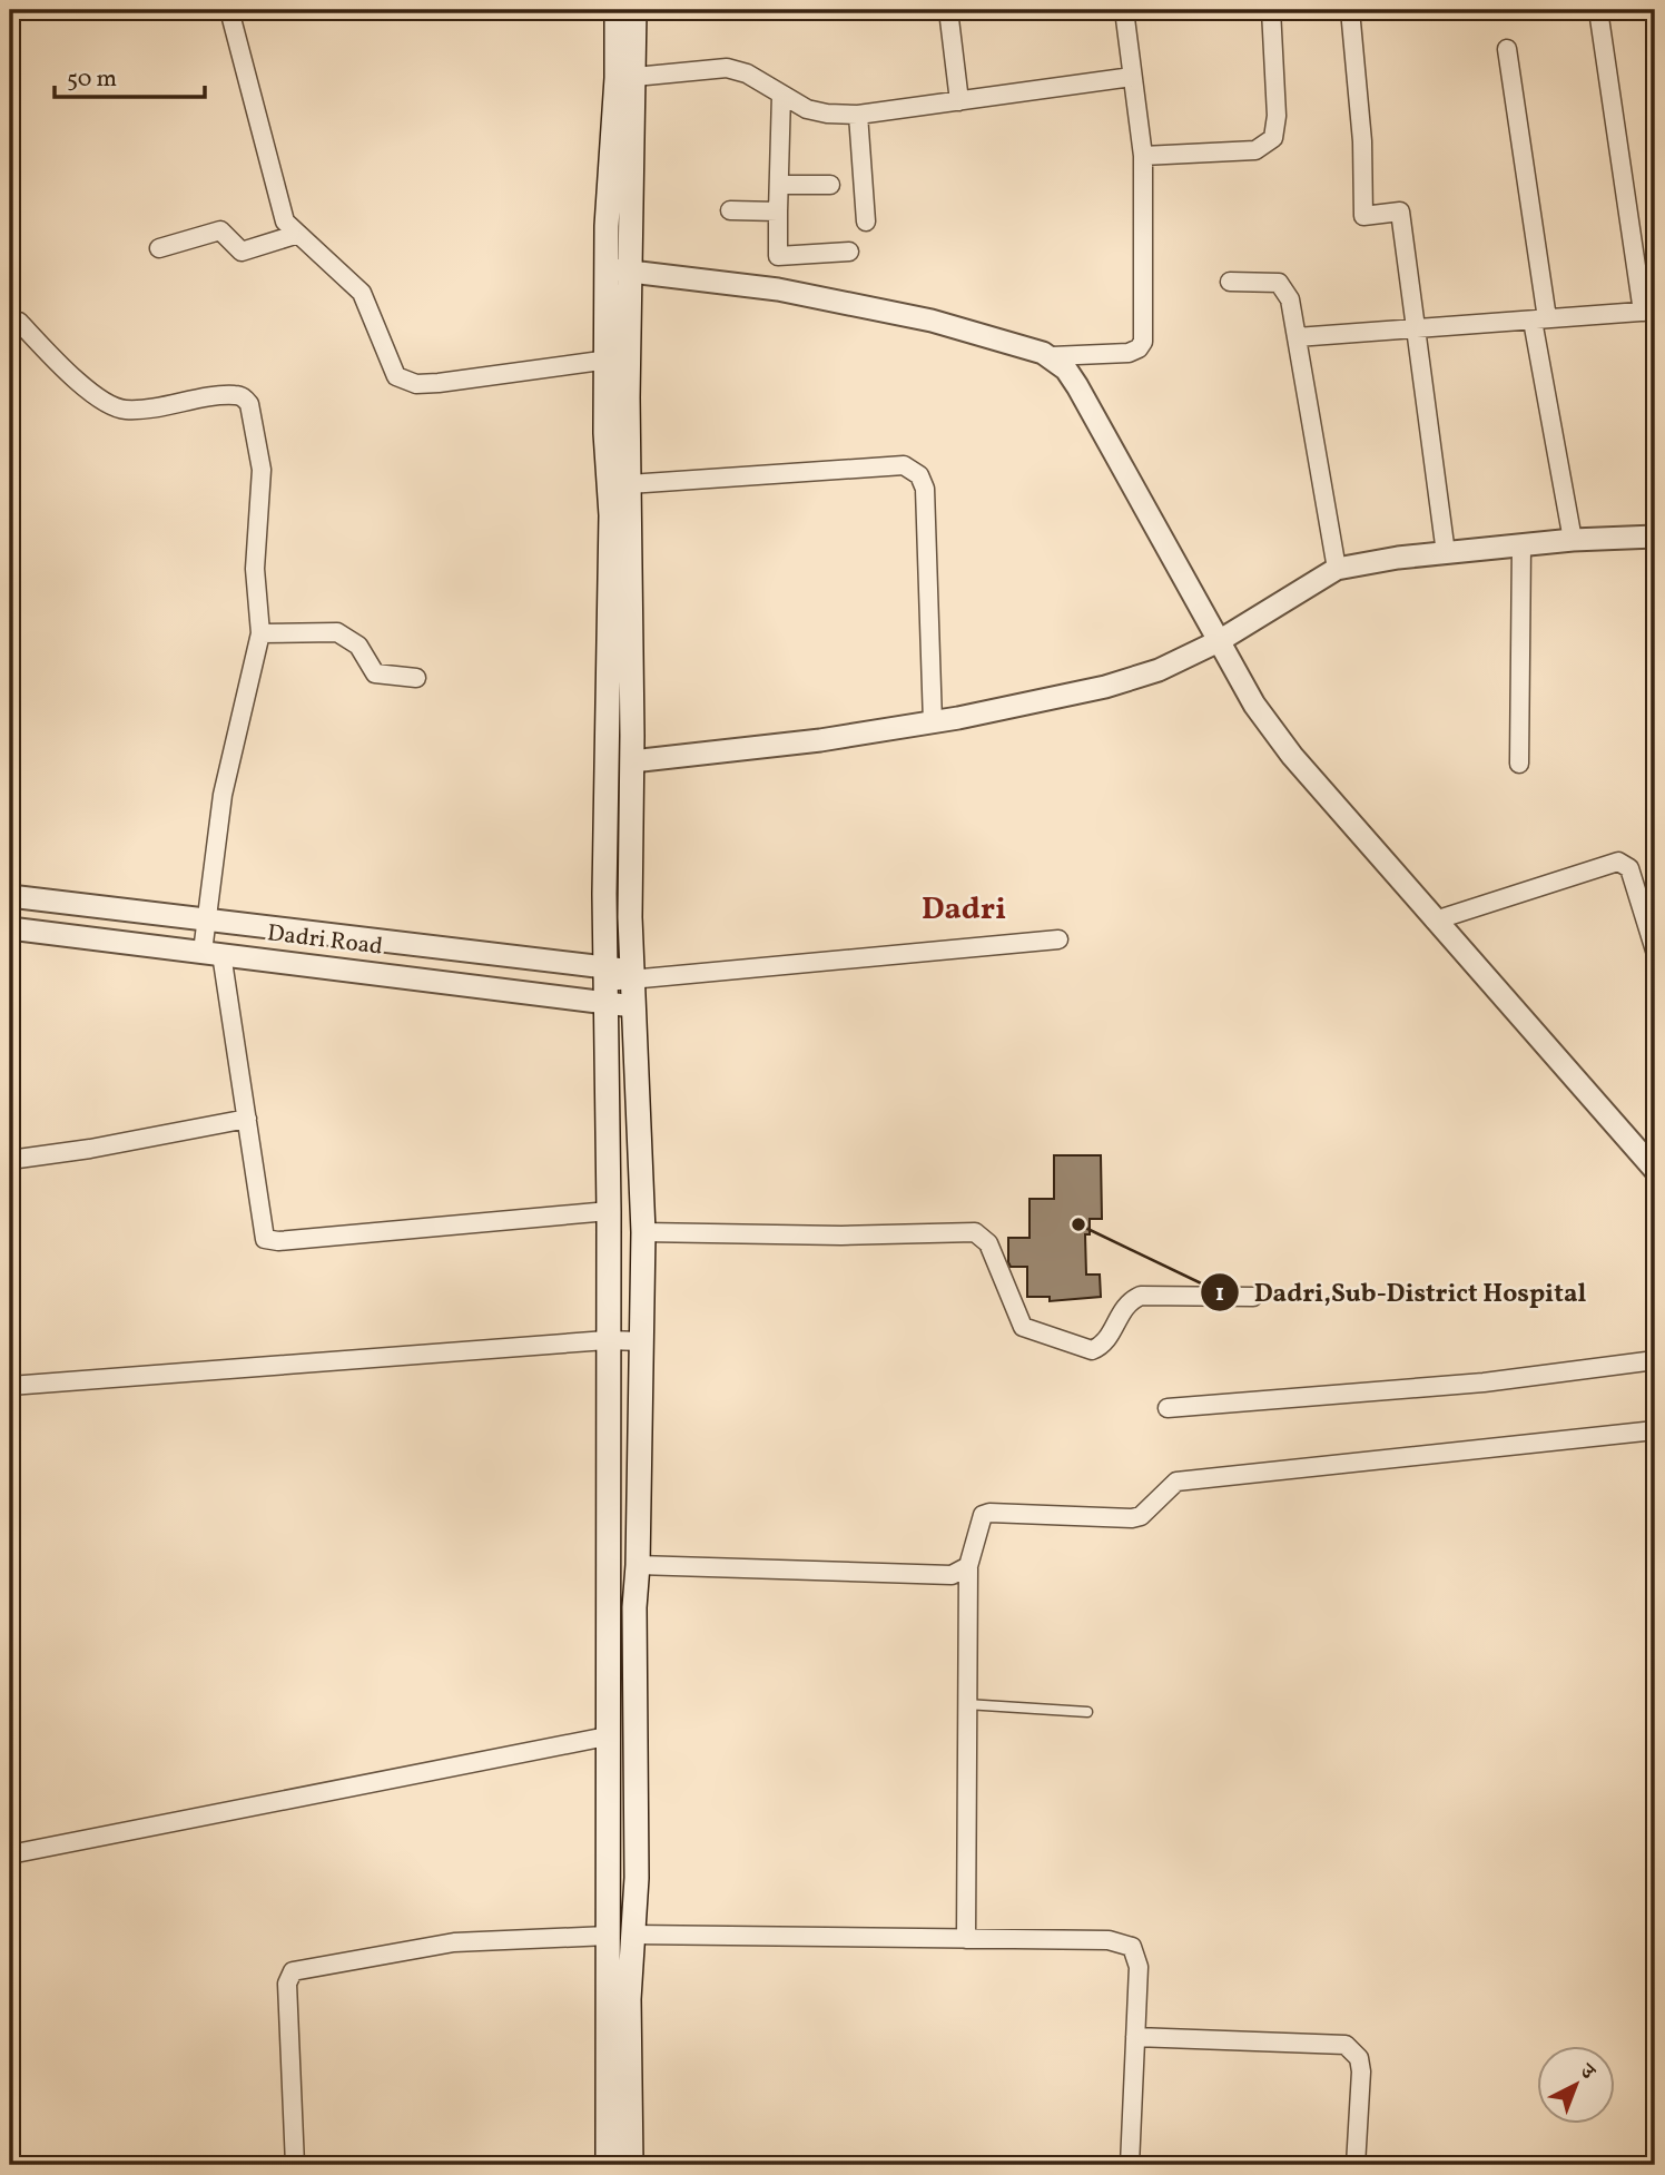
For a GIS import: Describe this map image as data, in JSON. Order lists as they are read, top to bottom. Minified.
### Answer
{"streets":{"street":["Dadri Road"]},"districts":["Dadri"],"places":["Dadri,Sub-District Hospital"],"scale_bar":"50 m","north":"top right"}
